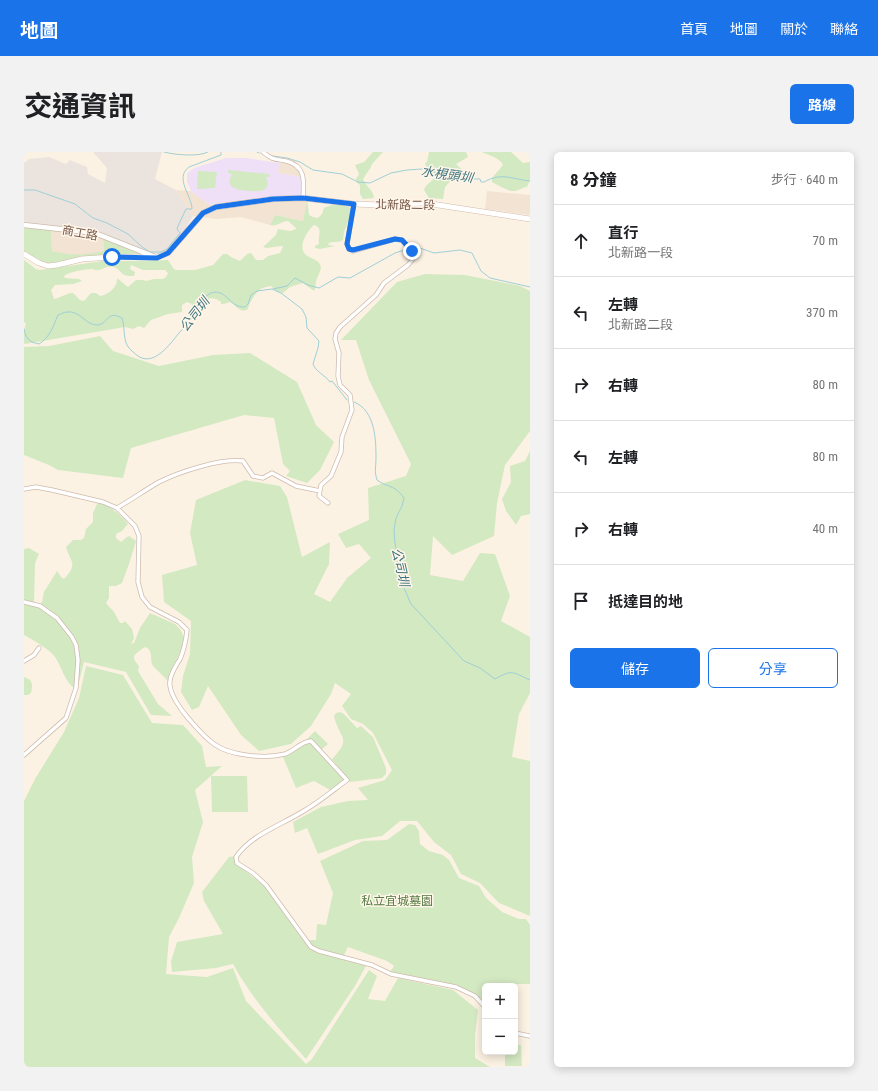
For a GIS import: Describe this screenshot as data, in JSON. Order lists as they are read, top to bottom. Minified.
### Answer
{"streets":{"main road":["北新路二段"],"street":["商工路"]},"crossings":[["北新路二段","商工路"]],"water":["水梘頭圳","公司圳"],"parks":["私立宜城墓園"],"page":{"header":"地圖","nav":["首頁","地圖","關於","聯絡"],"title":"交通資訊","buttons":["路線",["儲存","分享"]],"heading":["8 分鐘","步行 · 640 m"],"list":[["直行","北新路一段","70 m"],["左轉","北新路二段","370 m"],["右轉","80 m"],["左轉","80 m"],["右轉","40 m"],"抵達目的地"],"map_buttons":["+","−"]}}
